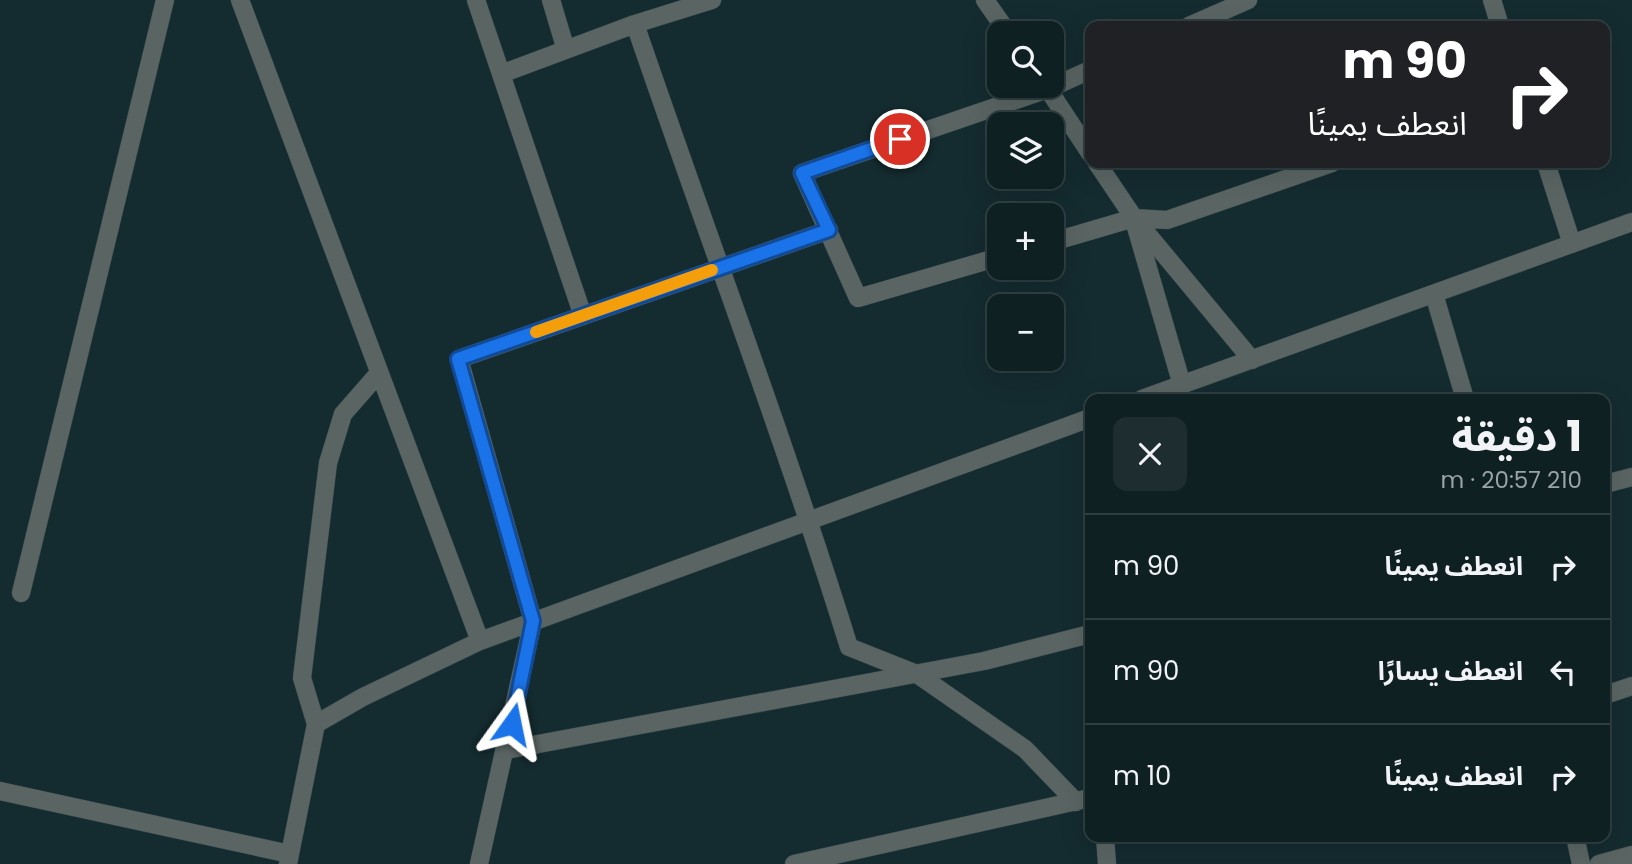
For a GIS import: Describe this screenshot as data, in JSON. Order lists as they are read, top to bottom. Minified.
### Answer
{"page":{"map_buttons":["+","−"],"turn":["90 m","انعطف يمينًا"],"heading":["1 دقيقة","210 m · 20:57"],"list":[{"name":"انعطف يمينًا","value":"90 m"},{"name":"انعطف يسارًا","value":"90 m"},{"name":"انعطف يمينًا","value":"10 m"}]}}
